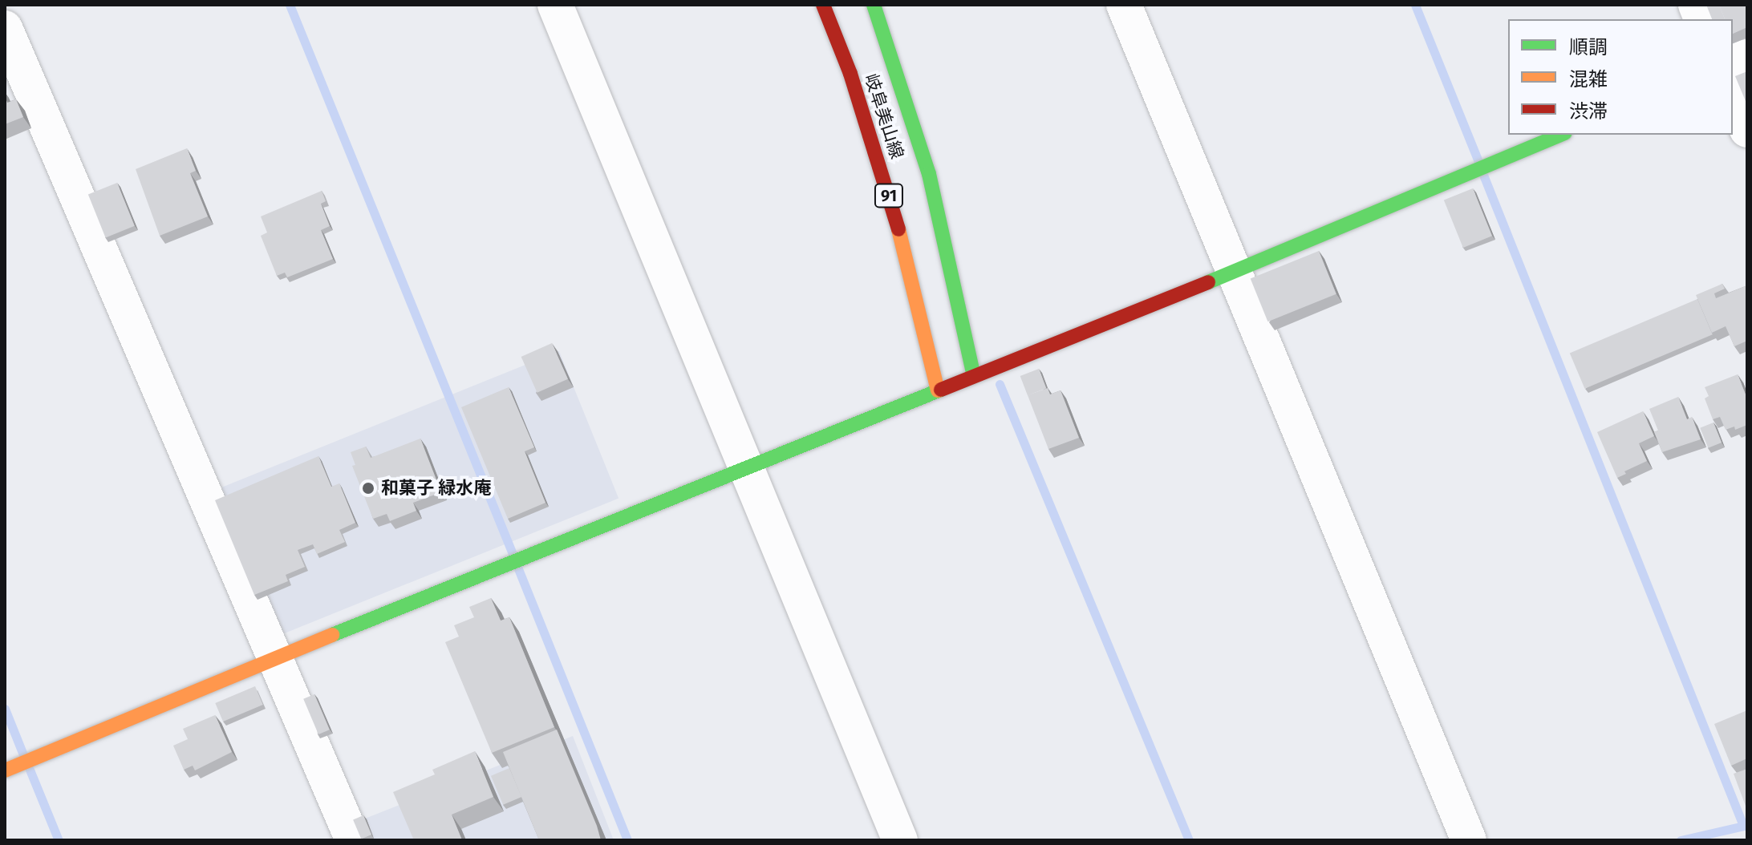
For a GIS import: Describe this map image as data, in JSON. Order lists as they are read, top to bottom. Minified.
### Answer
{"streets":{"street":["岐阜美山線","91"]},"places":["和菓子 緑水庵"],"legend":["順調","混雑","渋滞"]}
